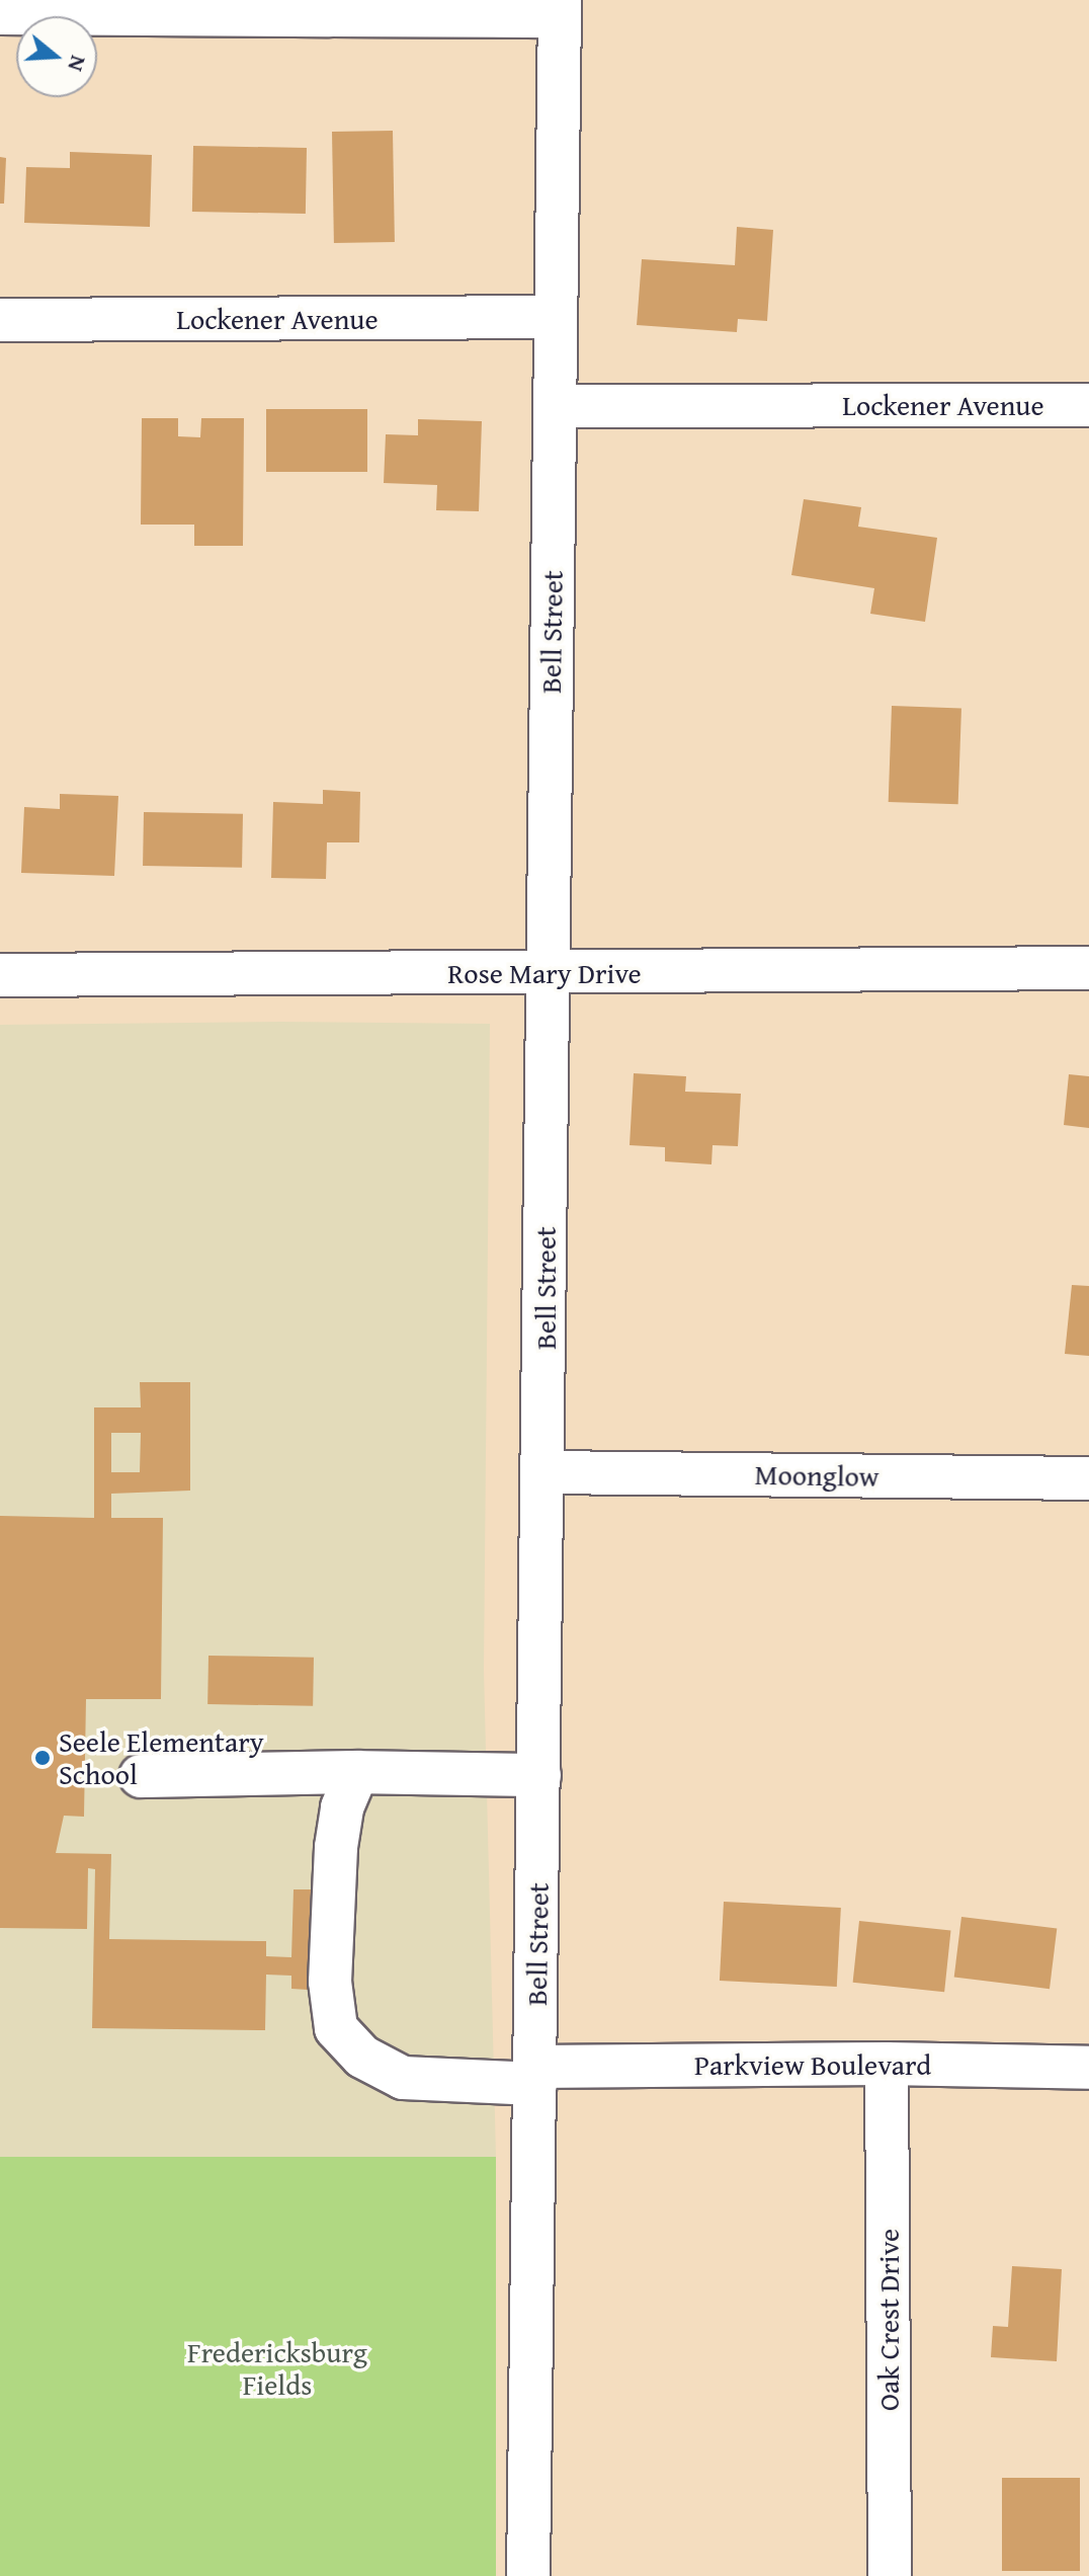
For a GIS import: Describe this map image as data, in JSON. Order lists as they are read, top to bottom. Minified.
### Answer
{"streets":{"street":["Lockener Avenue","Bell Street","Rose Mary Drive","Moonglow","Parkview Boulevard","Oak Crest Drive"]},"crossings":[["Lockener Avenue","Bell Street"],["Bell Street","Rose Mary Drive"],["Bell Street","Moonglow"],["Bell Street","Parkview Boulevard"],["Parkview Boulevard","Oak Crest Drive"]],"parks":["Fredericksburg Fields"],"places":["Seele Elementary School"],"north":"right"}
